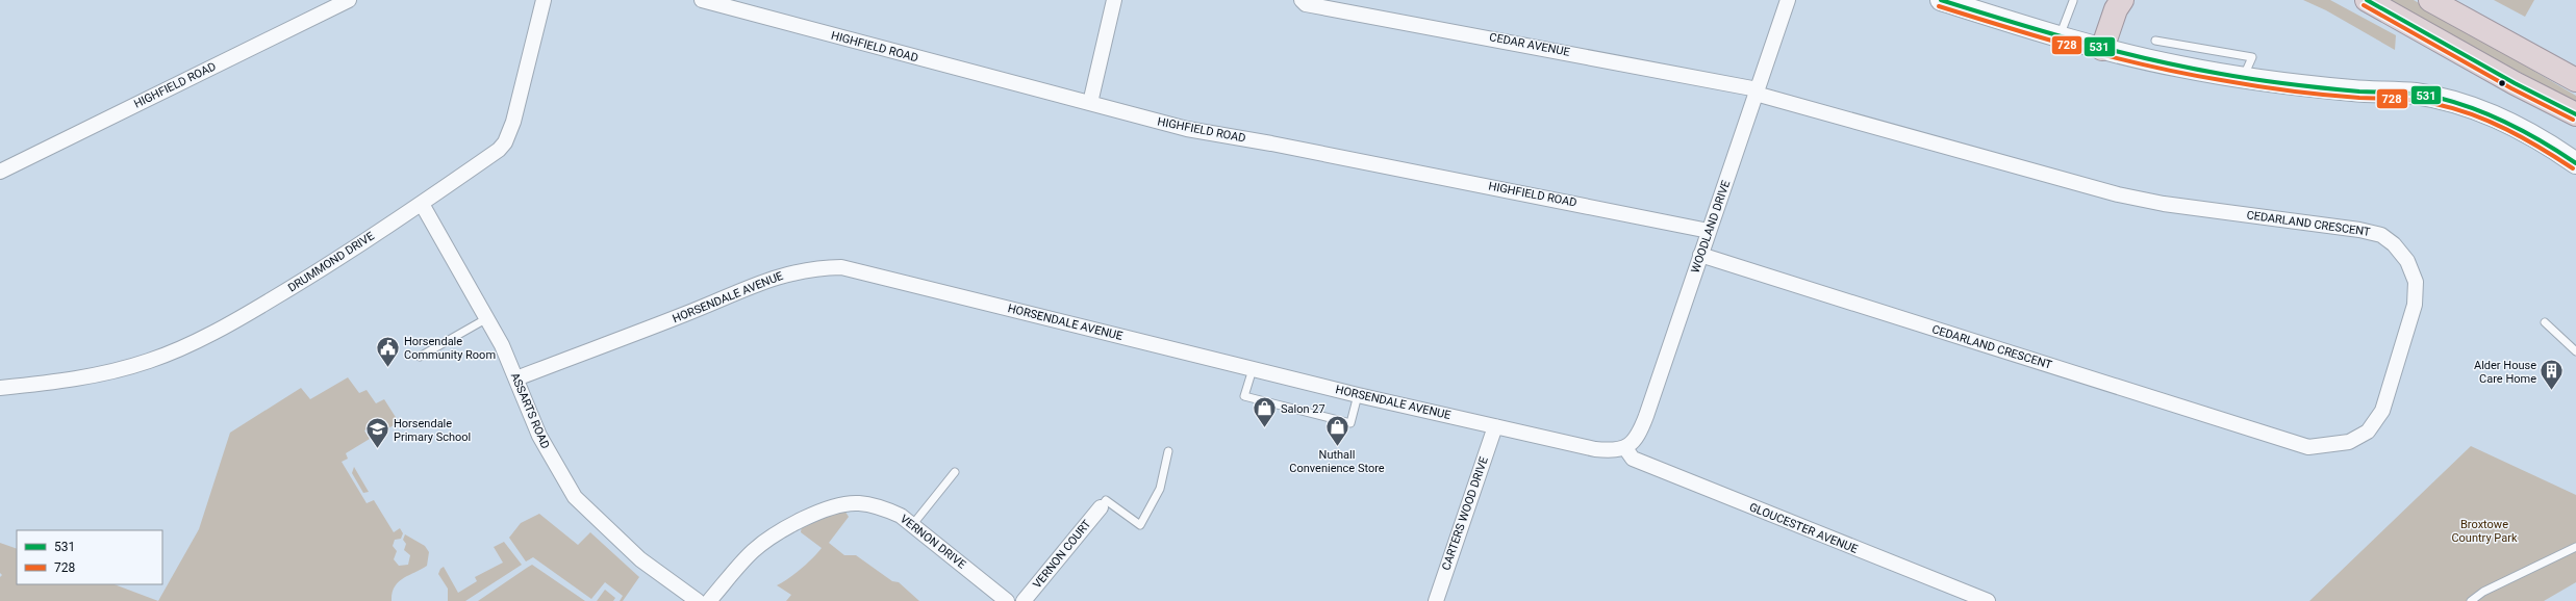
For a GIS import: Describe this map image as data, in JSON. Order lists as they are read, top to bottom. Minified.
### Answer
{"streets":{"street":["CEDAR AVENUE","HIGHFIELD ROAD","CEDARLAND CRESCENT","WOODLAND DRIVE","DRUMMOND DRIVE","HORSENDALE AVENUE","ASSARTS ROAD","CARTERS WOOD DRIVE","GLOUCESTER AVENUE","VERNON DRIVE","VERNON COURT"]},"crossings":[["CEDAR AVENUE","CEDARLAND CRESCENT"],["CEDAR AVENUE","WOODLAND DRIVE"],["HIGHFIELD ROAD","WOODLAND DRIVE"],["CEDARLAND CRESCENT","WOODLAND DRIVE"],["WOODLAND DRIVE","HORSENDALE AVENUE"],["WOODLAND DRIVE","GLOUCESTER AVENUE"],["DRUMMOND DRIVE","ASSARTS ROAD"],["HORSENDALE AVENUE","ASSARTS ROAD"],["HORSENDALE AVENUE","CARTERS WOOD DRIVE"],["HORSENDALE AVENUE","GLOUCESTER AVENUE"]],"parks":["Broxtowe Country Park"],"places":{"public building":["Horsendale Community Room"],"building":["Alder House Care Home"],"shop":["Salon 27","Nuthall Convenience Store"],"school or university":["Horsendale Primary School"]},"lines":["transit line 531","transit line 728"],"legend":["531","728"]}
